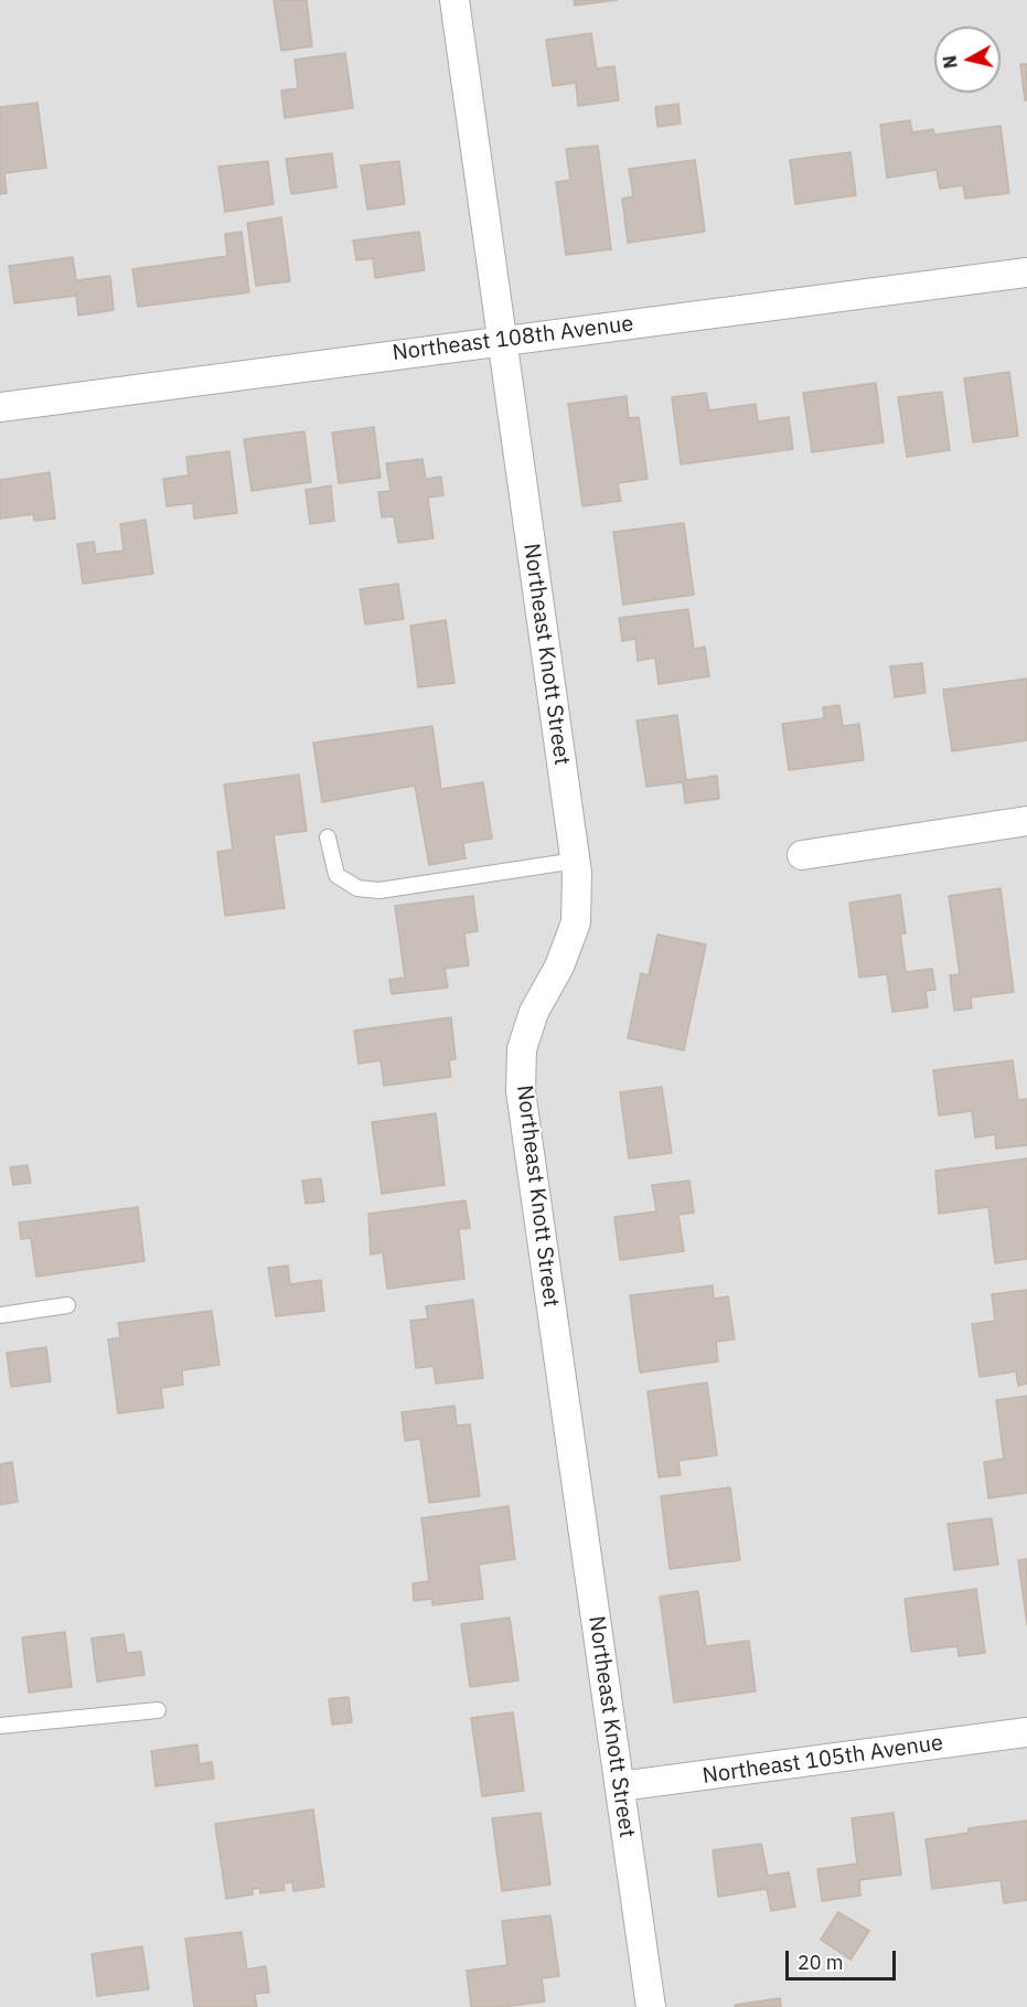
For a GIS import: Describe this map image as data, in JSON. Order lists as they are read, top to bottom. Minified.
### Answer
{"streets":{"street":["Northeast 108th Avenue","Northeast Knott Street","Northeast 105th Avenue"]},"crossings":[["Northeast 108th Avenue","Northeast Knott Street"],["Northeast Knott Street","Northeast 105th Avenue"]],"scale_bar":"20 m","north":"left"}
